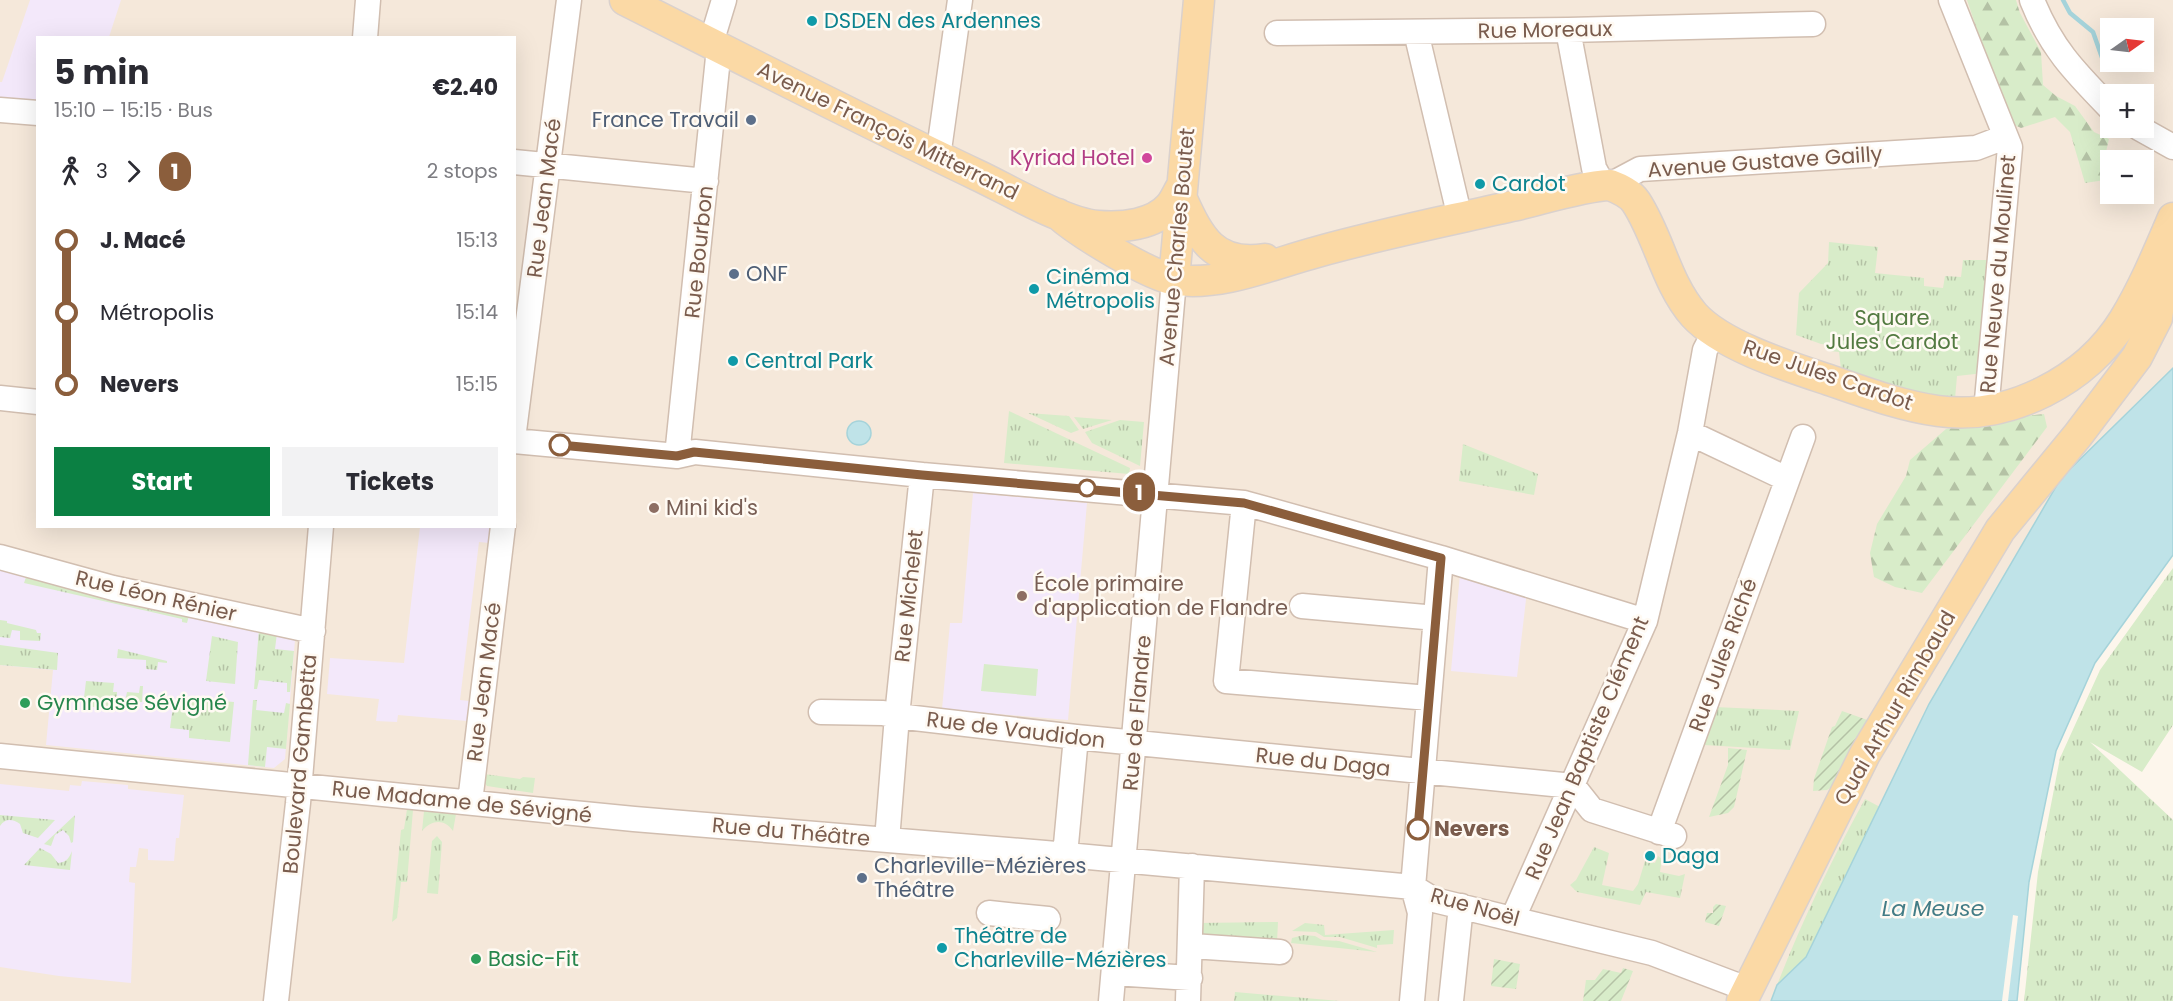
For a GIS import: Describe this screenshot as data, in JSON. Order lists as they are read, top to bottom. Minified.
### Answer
{"streets":{"main road":["Avenue François Mitterrand","Avenue Gustave Gailly","Avenue Charles Boutet","Rue Jules Cardot","Quai Arthur Rimbaud"],"street":["Rue Moreaux","Rue Jean Macé","Rue Bourbon","Rue Neuve du Moulinet","Rue Léon Rénier","Rue Michelet","Rue Jules Riché","Rue de Flandre","Rue de Vaudidon","Rue Jean Baptiste Clément","Rue du Daga","Boulevard Gambetta","Rue Madame de Sévigné","Rue du Théâtre","Rue Noël"]},"crossings":[["Avenue François Mitterrand","Rue Bourbon"],["Avenue Gustave Gailly","Rue Neuve du Moulinet"],["Avenue Gustave Gailly","Rue Jules Cardot"],["Rue Jean Macé","Rue Madame de Sévigné"],["Avenue Charles Boutet","Rue de Flandre"],["Rue Neuve du Moulinet","Rue Jules Cardot"],["Rue Jules Cardot","Quai Arthur Rimbaud"],["Rue Jules Cardot","Rue Jean Baptiste Clément"],["Rue Léon Rénier","Boulevard Gambetta"],["Rue Michelet","Rue de Vaudidon"],["Rue Michelet","Rue du Théâtre"],["Rue Jules Riché","Rue Jean Baptiste Clément"],["Rue Jules Riché","Rue du Daga"],["Quai Arthur Rimbaud","Rue Noël"],["Rue de Flandre","Rue de Vaudidon"],["Rue de Flandre","Rue du Daga"],["Rue de Flandre","Rue du Théâtre"],["Rue de Flandre","Rue Noël"],["Rue de Vaudidon","Rue du Daga"],["Rue Jean Baptiste Clément","Rue du Daga"],["Rue Jean Baptiste Clément","Rue Noël"],["Boulevard Gambetta","Rue Madame de Sévigné"],["Rue Madame de Sévigné","Rue du Théâtre"],["Rue du Théâtre","Rue Noël"]],"water":["La Meuse"],"parks":["Square Jules Cardot"],"places":["DSDEN des Ardennes","France Travail","Kyriad Hotel","Cardot","ONF","Cinéma Métropolis","Central Park","Mini kid's","École primaire d'application de Flandre","Gymnase Sévigné","Nevers","Daga","Charleville-Mézières Théâtre","Théâtre de Charleville-Mézières","Basic-Fit"],"lines":["bus line 1"],"north":"right","page":{"on_map":"1","map_buttons":["+","−"],"heading":["5 min","15:10 – 15:15 · Bus","€2.40"],"legs":["3","1","2 stops"],"list":[{"name":"J. Macé","value":"15:13"},{"name":"Métropolis","value":"15:14"},{"name":"Nevers","value":"15:15"}],"buttons":["Start","Tickets"]}}
